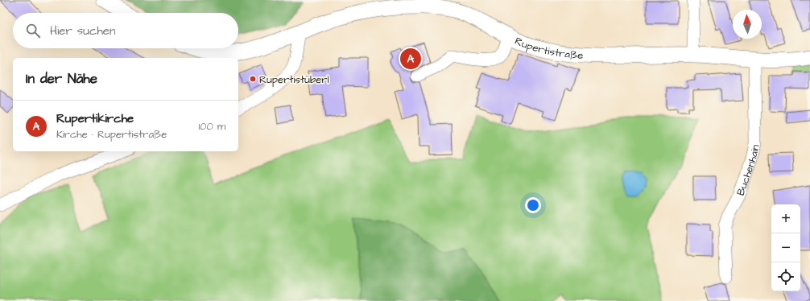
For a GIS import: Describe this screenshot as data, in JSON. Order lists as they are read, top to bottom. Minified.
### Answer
{"streets":{"main road":["Rupertistraße"],"street":["Buchenhain"]},"crossings":[["Rupertistraße","Buchenhain"]],"places":["Rupertistüberl"],"north":"top","page":{"search":"Hier suchen","pins":"A","heading":"In der Nähe","list":[{"mark":"A","name":"Rupertikirche","note":"Kirche · Rupertistraße","value":"100 m"}],"map_buttons":["+","−"]}}
